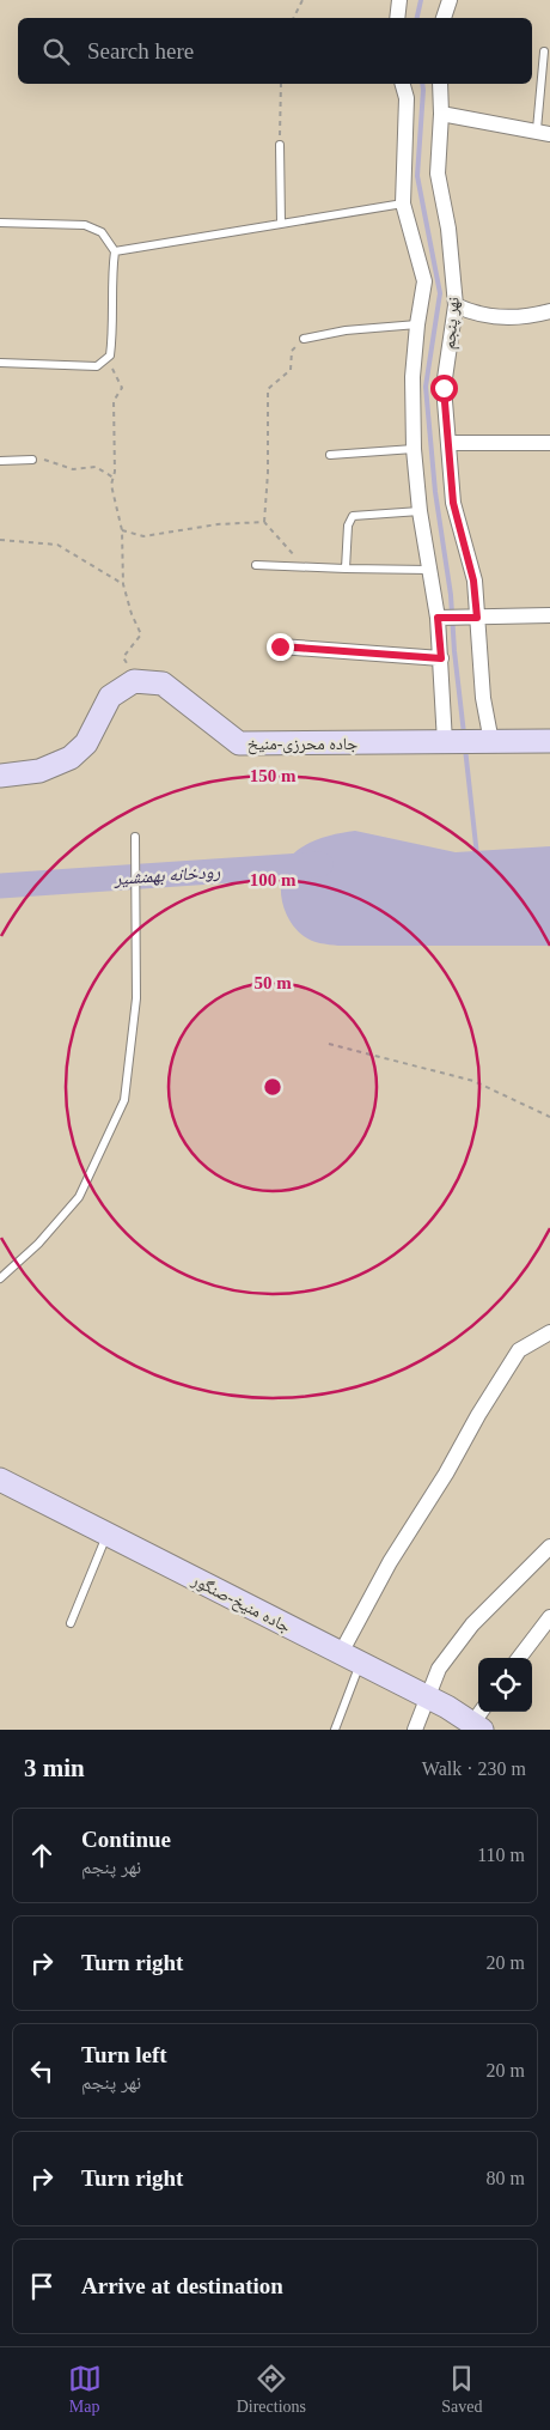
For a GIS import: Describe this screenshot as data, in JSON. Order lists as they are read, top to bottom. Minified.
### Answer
{"streets":{"main road":["جاده محرزی-منیخ","جاده منیخ-صنگور"],"street":["نهر پنجم"]},"crossings":[["نهر پنجم","جاده محرزی-منیخ"]],"water":["رودخانه بهمنشیر"],"page":{"search":"Search here","heading":["3 min","Walk · 230 m"],"list":[["Continue","نهر پنجم","110 m"],["Turn right","20 m"],["Turn left","نهر پنجم","20 m"],["Turn right","80 m"],"Arrive at destination"],"nav":["Map","Directions","Saved"]},"rings":["150 m","100 m","50 m"]}
